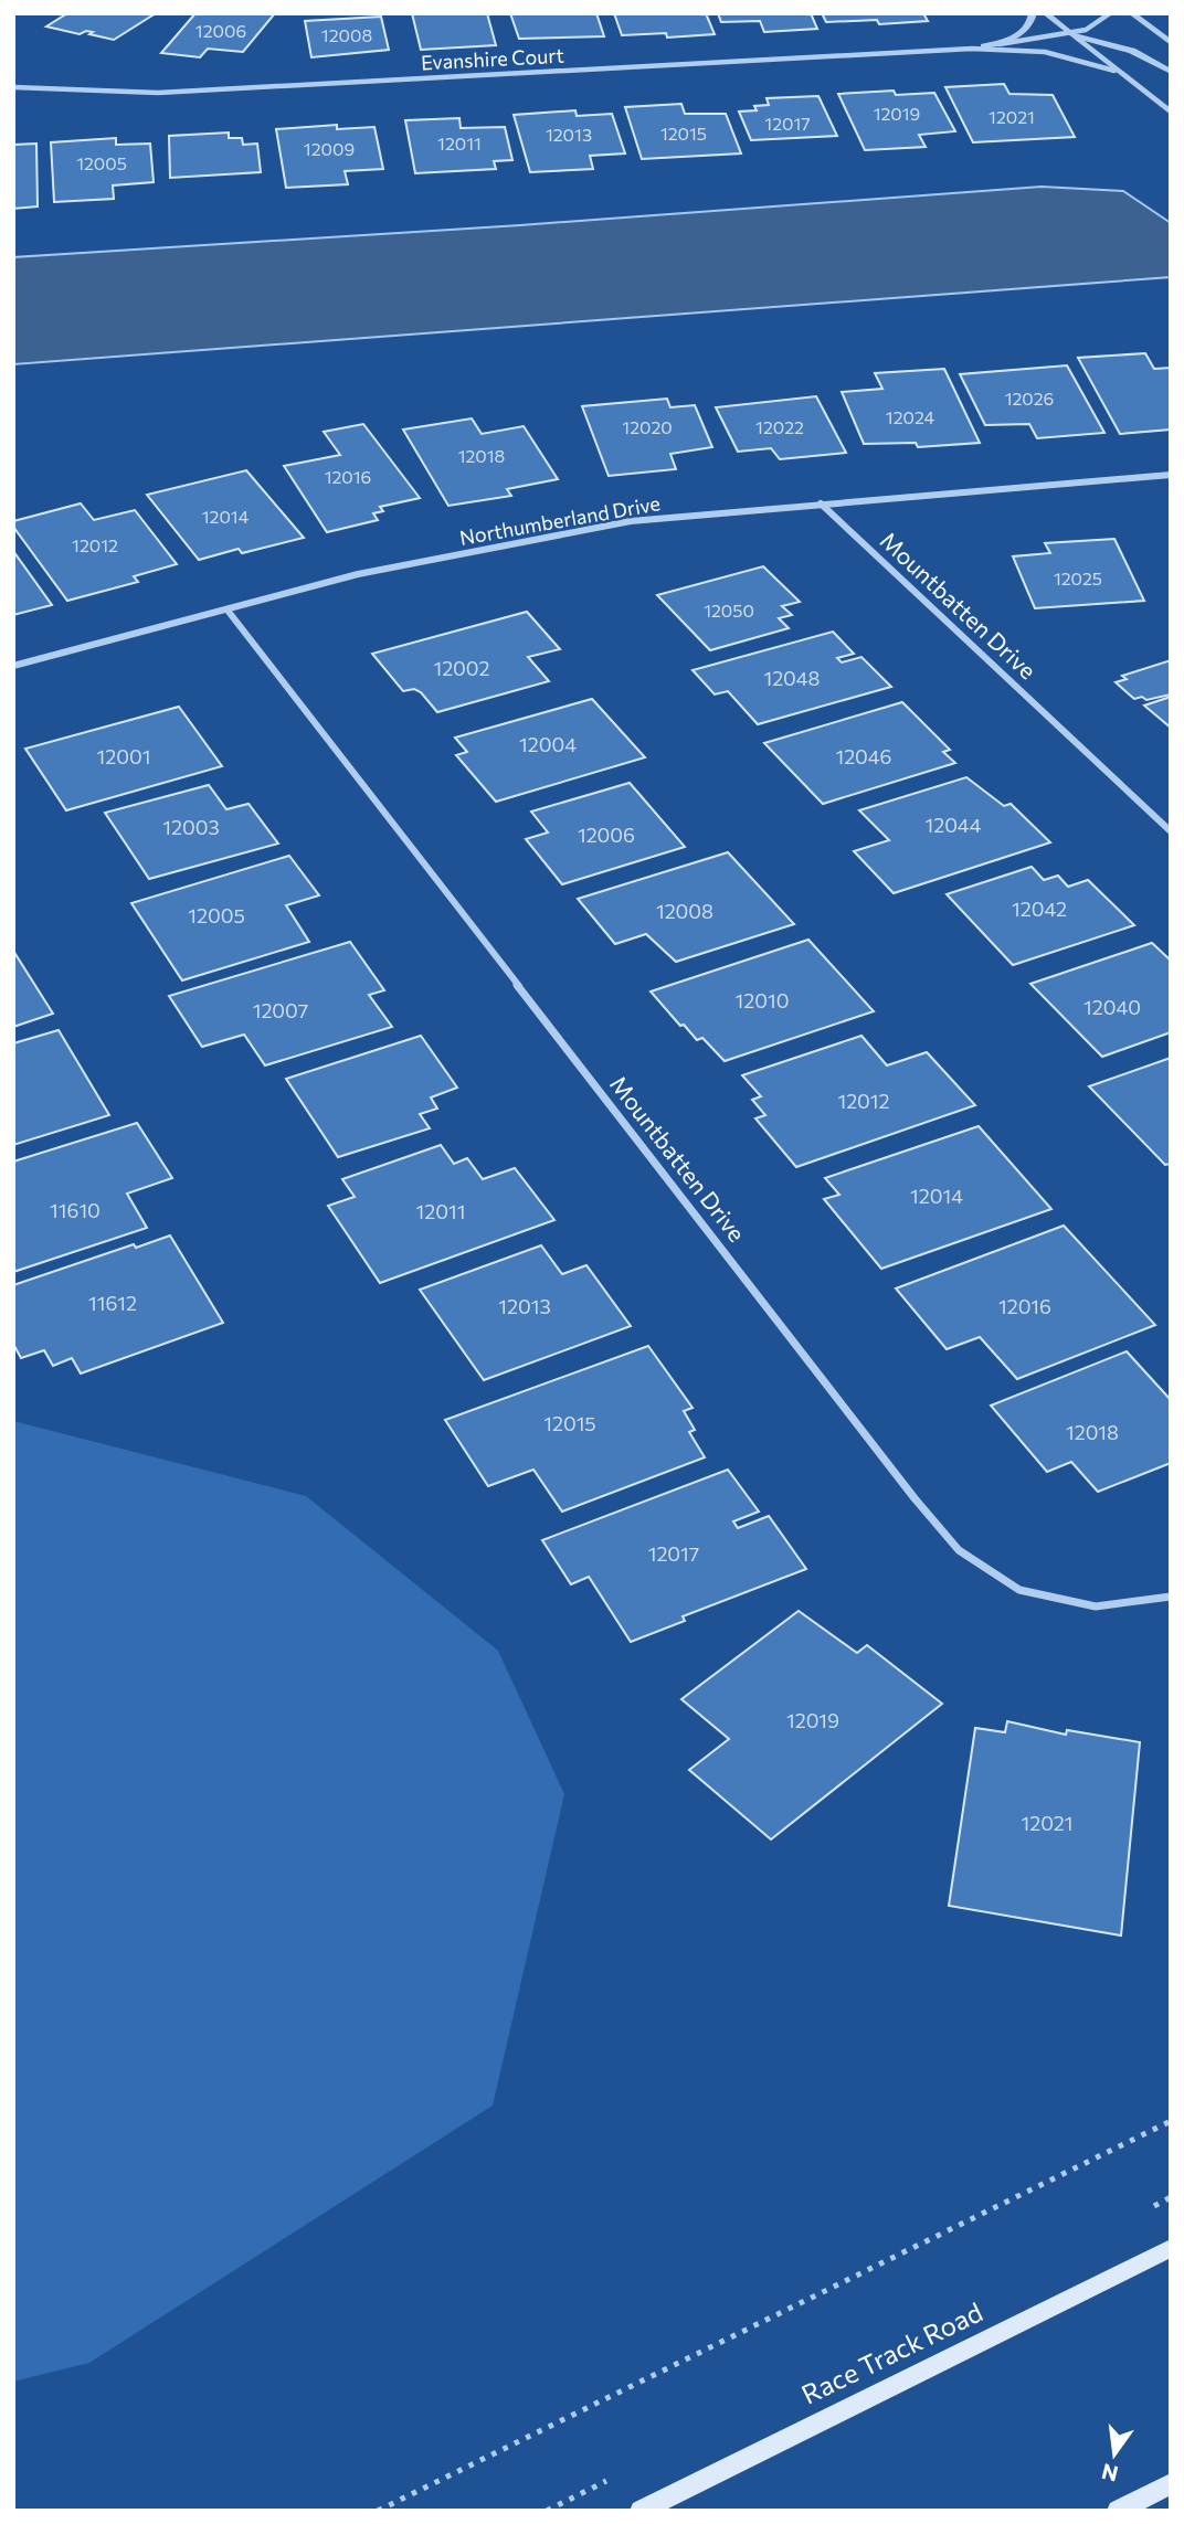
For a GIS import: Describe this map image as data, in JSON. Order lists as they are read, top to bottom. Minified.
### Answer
{"streets":{"main road":["Race Track Road"],"street":["Evanshire Court","Northumberland Drive","Mountbatten Drive"]},"crossings":[["Northumberland Drive","Mountbatten Drive"]],"house_numbers":["12006","12008","12019","12021","12017","12015","12013","12011","12009","12005","12026","12024","12020","12022","12018","12016","12014","12012","12025","12050","12002","12048","12004","12001","12046","12044","12003","12006","12042","12008","12005","12010","12040","12007","12012","12014","11610","12011","11612","12013","12016","12015","12018","12017","12019","12021"],"north":"bottom"}
